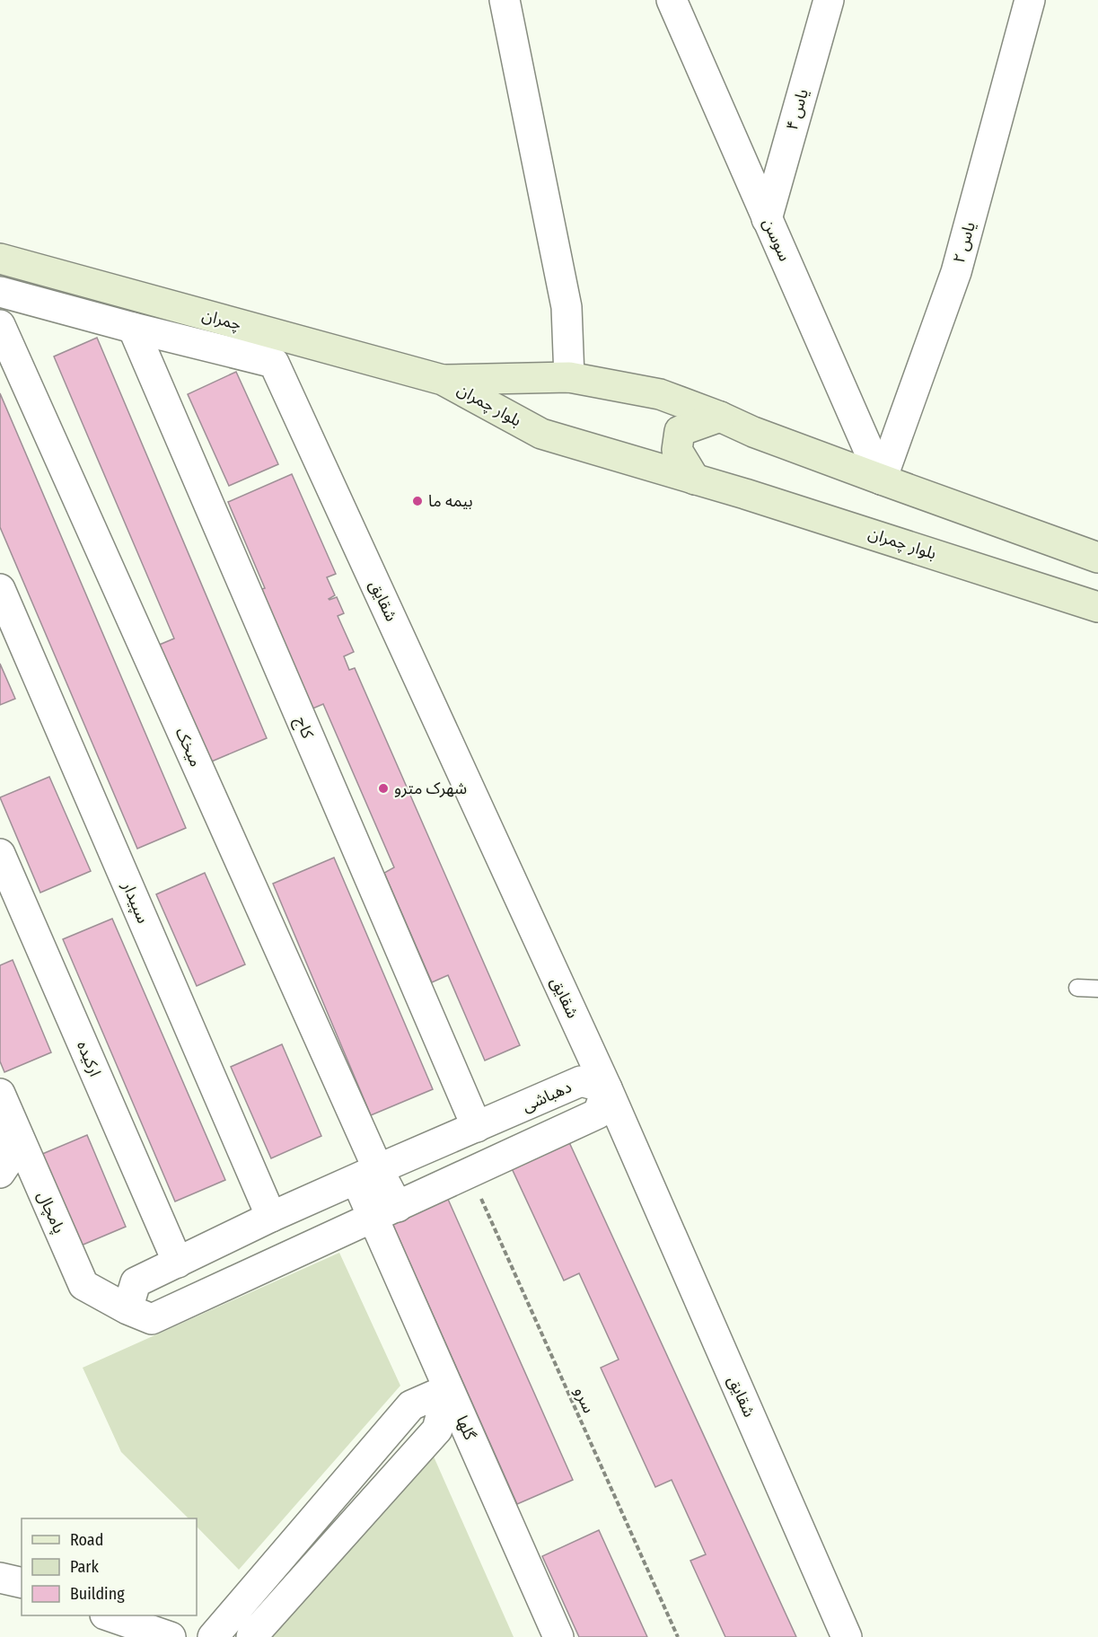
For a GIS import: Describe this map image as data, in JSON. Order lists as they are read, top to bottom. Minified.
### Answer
{"streets":{"main road":["چمران","بلوار چمران"],"street":["یاس ۴","سوسن","یاس ۲","شقایق","کاج","میخک","سپیدار","ارکیده","دهباشی","پامچال","گلها"],"path":["سرو"]},"crossings":[["یاس ۴","سوسن"],["سوسن","یاس ۲"],["سوسن","بلوار چمران"],["یاس ۲","بلوار چمران"],["چمران","بلوار چمران"],["شقایق","کاج"],["شقایق","دهباشی"],["کاج","دهباشی"],["میخک","دهباشی"],["میخک","گلها"],["سپیدار","دهباشی"],["ارکیده","دهباشی"],["دهباشی","پامچال"]],"places":["بیمه ما","شهرک مترو"],"legend":["Road","Park","Building"]}
